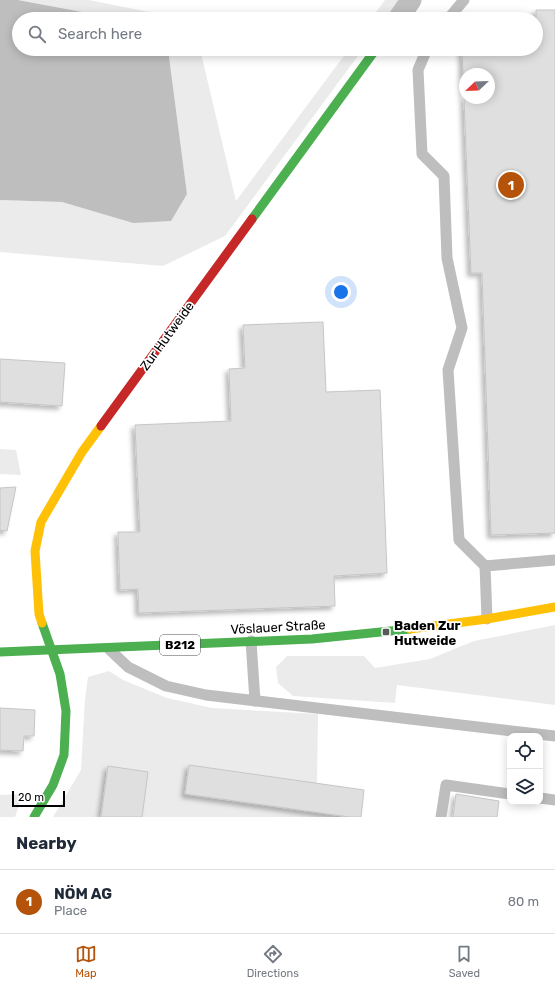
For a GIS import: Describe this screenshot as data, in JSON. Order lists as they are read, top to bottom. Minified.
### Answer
{"streets":{"street":["Zur Hutweide","Vöslauer Straße","B212"]},"crossings":[["Zur Hutweide","Vöslauer Straße"]],"places":{"transit":["Baden Zur Hutweide"]},"scale_bar":"20 m","north":"bottom left","page":{"search":"Search here","pins":"1","scale":"20 m","heading":"Nearby","list":[{"mark":"1","name":"NÖM AG","note":"Place","value":"80 m"}],"nav":["Map","Directions","Saved"]}}
